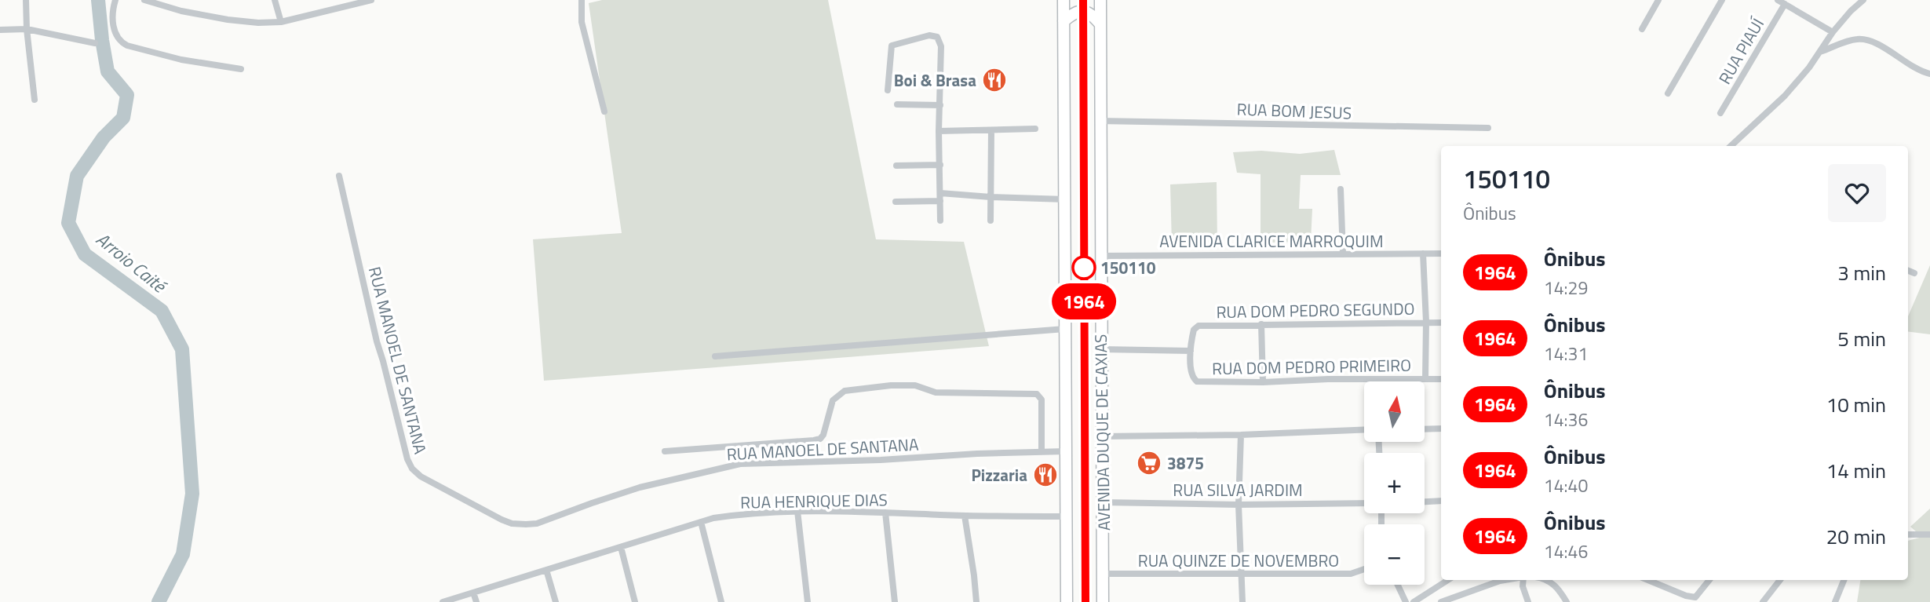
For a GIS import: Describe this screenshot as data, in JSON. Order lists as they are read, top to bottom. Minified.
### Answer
{"streets":{"highway":["AVENIDA DUQUE DE CAXIAS"],"street":["RUA PIAUÍ","RUA BOM JESUS","AVENIDA CLARICE MARROQUIM","RUA DOM PEDRO SEGUNDO","RUA MANOEL DE SANTANA","RUA DOM PEDRO PRIMEIRO","RUA SILVA JARDIM","RUA HENRIQUE DIAS","RUA QUINZE DE NOVEMBRO"]},"crossings":[["RUA BOM JESUS","AVENIDA DUQUE DE CAXIAS"],["AVENIDA CLARICE MARROQUIM","AVENIDA DUQUE DE CAXIAS"],["RUA DOM PEDRO SEGUNDO","RUA DOM PEDRO PRIMEIRO"],["AVENIDA DUQUE DE CAXIAS","RUA SILVA JARDIM"],["AVENIDA DUQUE DE CAXIAS","RUA QUINZE DE NOVEMBRO"]],"water":["Arroio Caité"],"places":{"restaurant":["Boi & Brasa","Pizzaria"],"other":["150110"],"supermarket":["3875"]},"lines":["bus line 1964"],"north":"top","page":{"on_map":"1964","heading":["150110","Ônibus"],"list":[{"mark":"1964","name":"Ônibus","note":"14:29","value":"3 min"},{"mark":"1964","name":"Ônibus","note":"14:31","value":"5 min"},{"mark":"1964","name":"Ônibus","note":"14:36","value":"10 min"},{"mark":"1964","name":"Ônibus","note":"14:40","value":"14 min"},{"mark":"1964","name":"Ônibus","note":"14:46","value":"20 min"}],"map_buttons":["+","−"]}}
